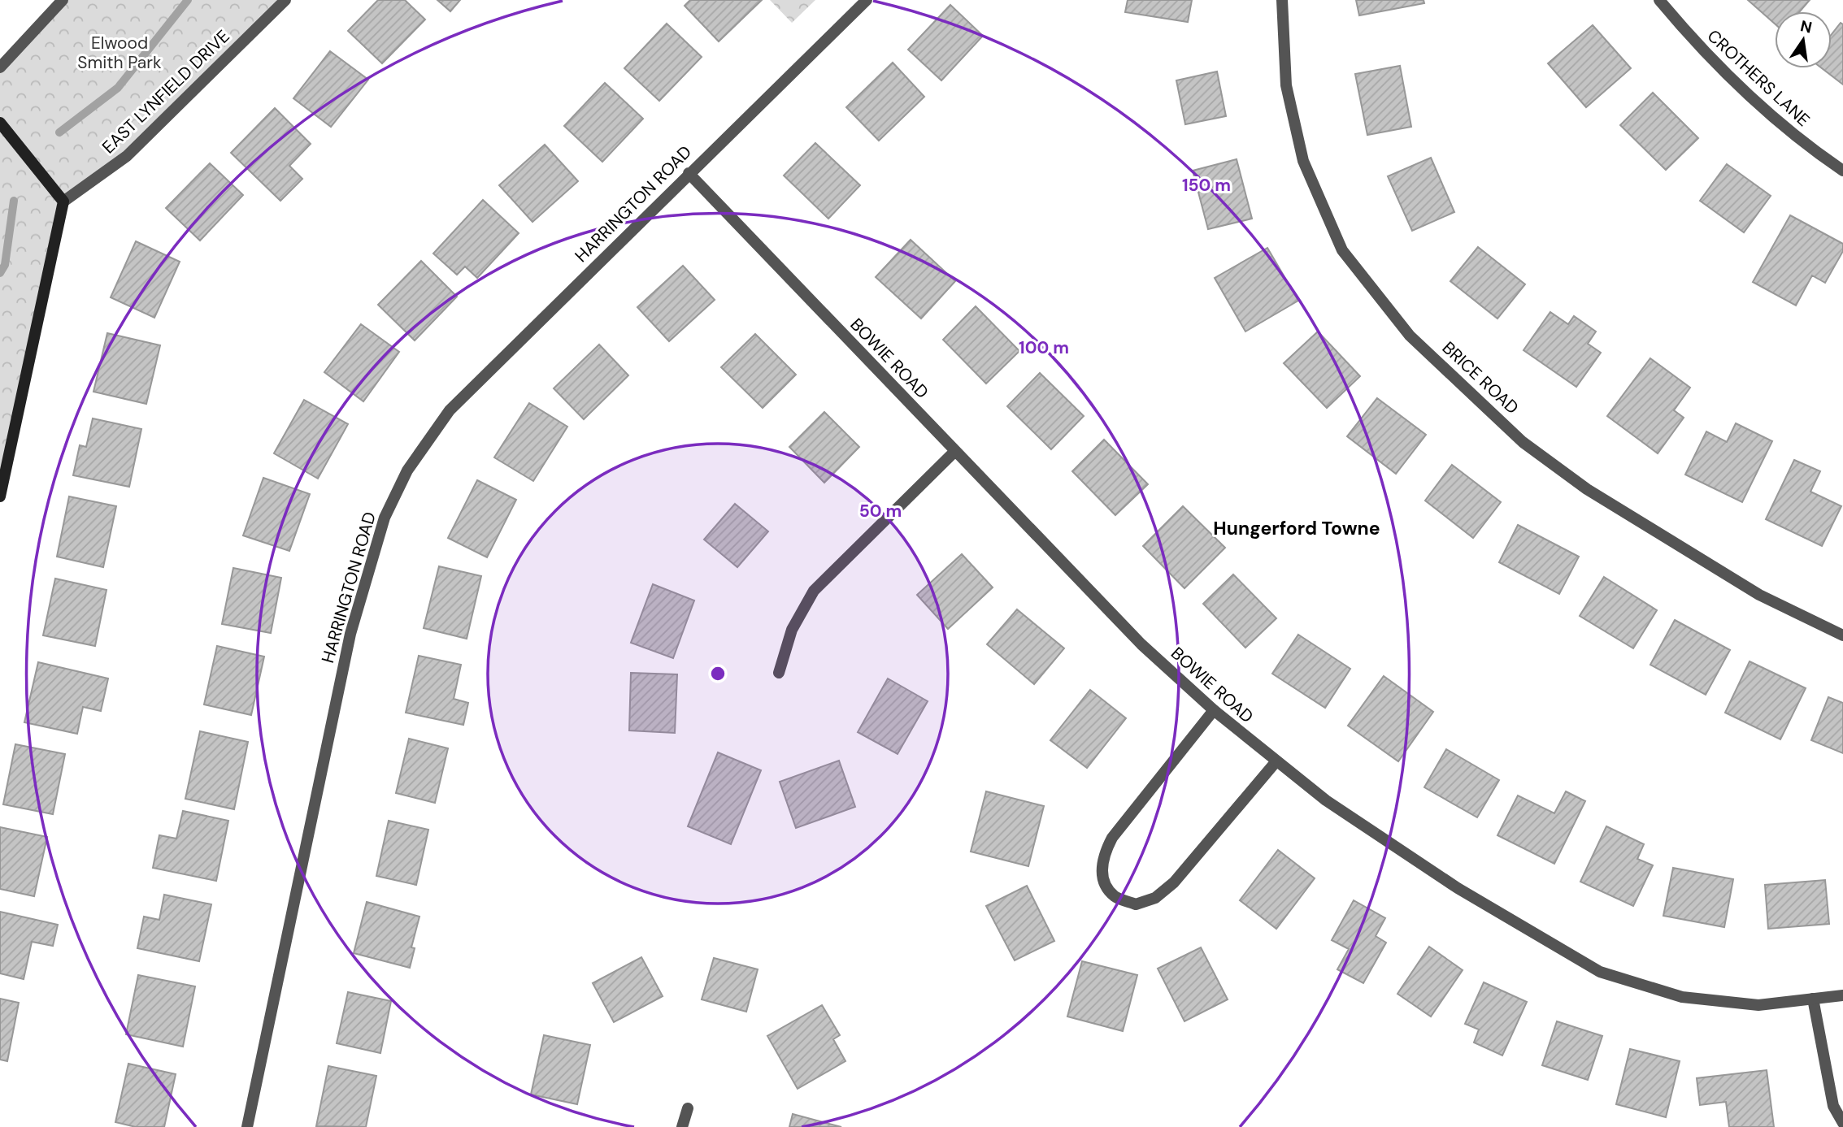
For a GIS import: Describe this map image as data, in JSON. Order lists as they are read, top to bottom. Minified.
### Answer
{"streets":{"street":["CROTHERS LANE","EAST LYNFIELD DRIVE","HARRINGTON ROAD","BOWIE ROAD","BRICE ROAD"]},"crossings":[["HARRINGTON ROAD","BOWIE ROAD"]],"districts":["Hungerford Towne"],"parks":["Elwood Smith Park"],"north":"top","rings":["150 m","100 m","50 m"]}
